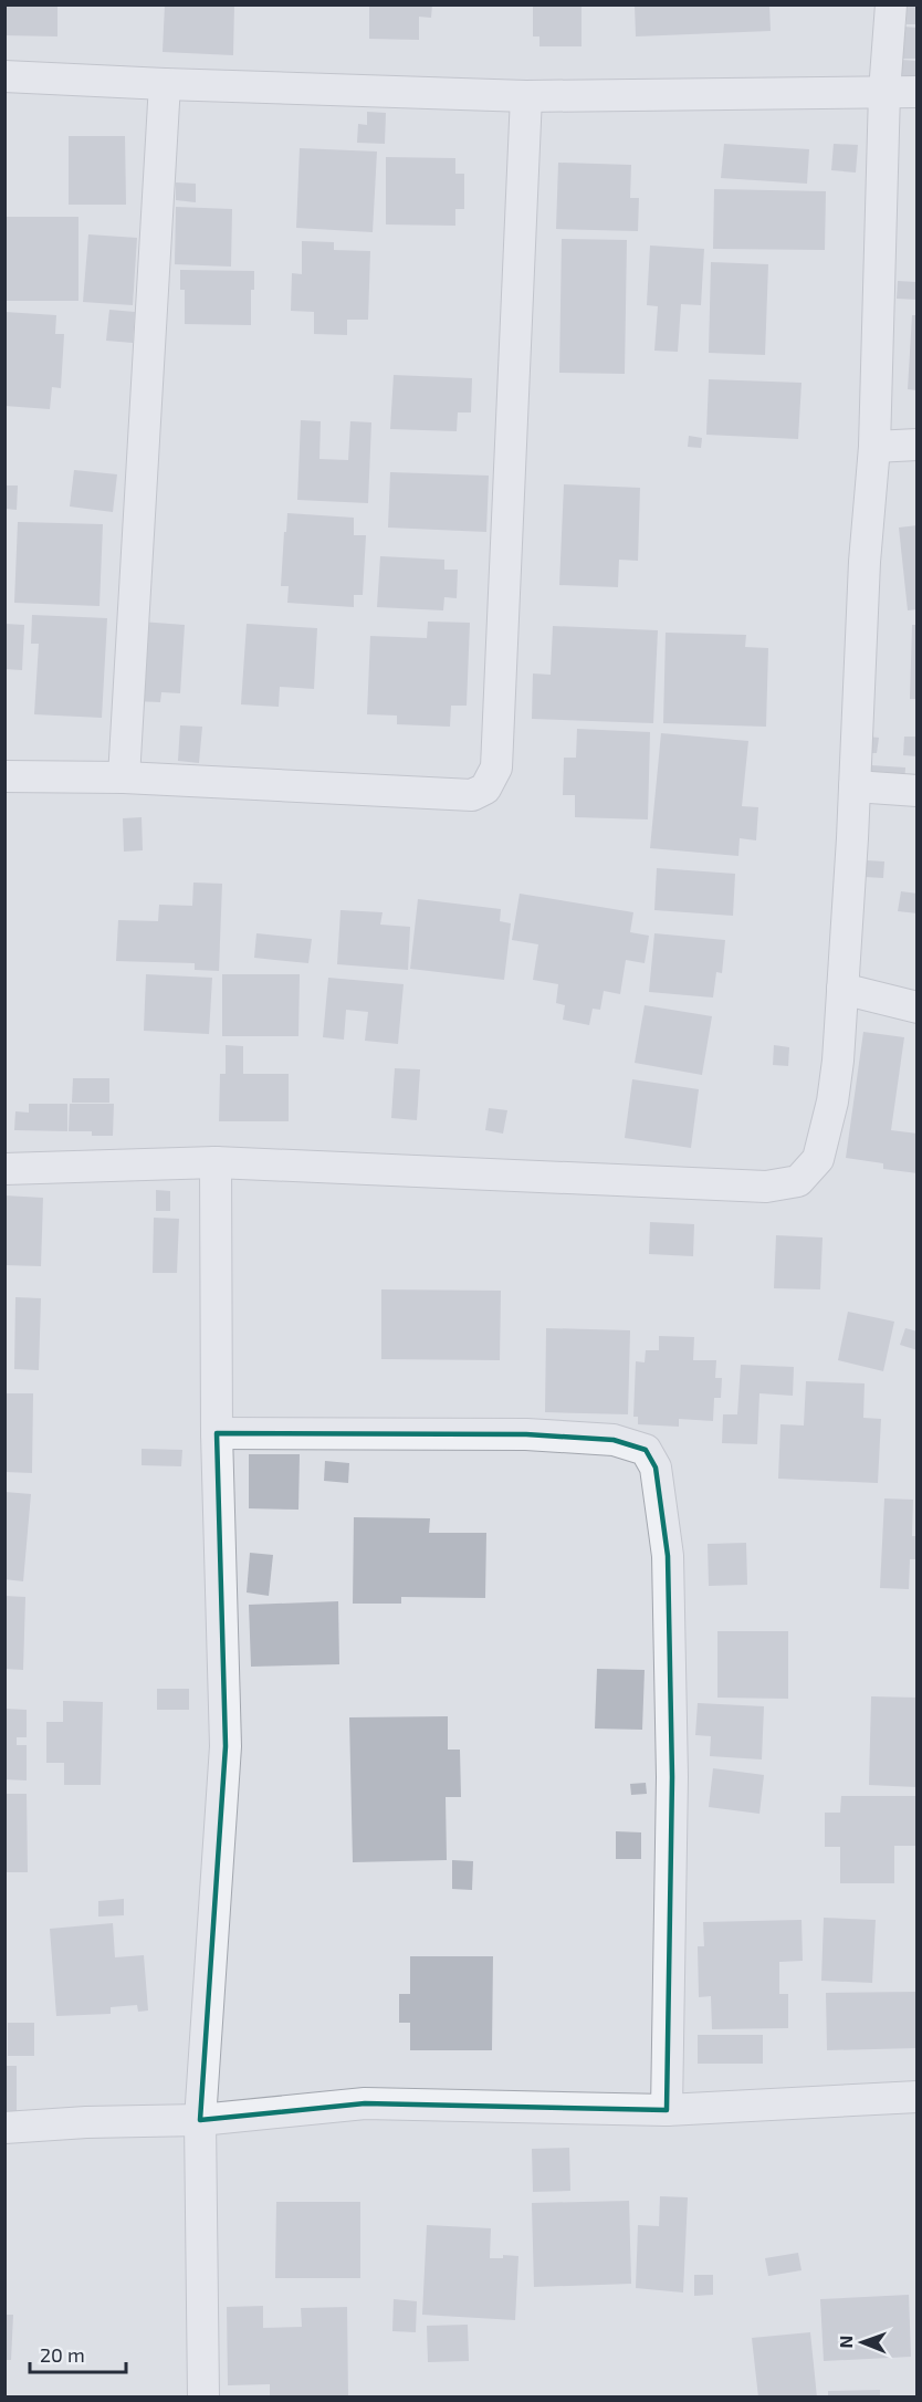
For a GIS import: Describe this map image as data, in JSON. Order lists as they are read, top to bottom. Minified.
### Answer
{"scale_bar":"20 m","north":"left"}
